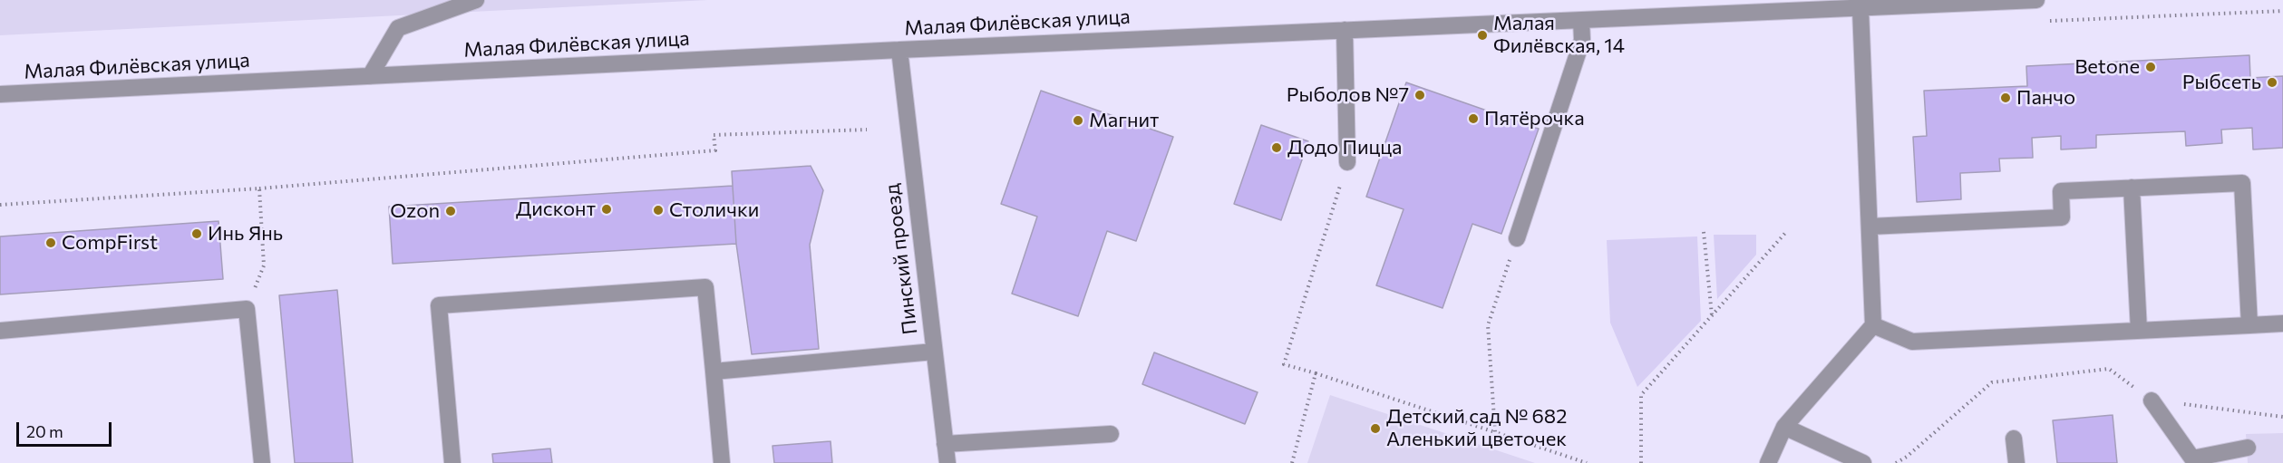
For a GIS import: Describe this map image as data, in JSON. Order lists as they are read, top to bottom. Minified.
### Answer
{"streets":{"street":["Малая Филёвская улица","Пинский проезд"]},"crossings":[["Малая Филёвская улица","Пинский проезд"]],"places":["Малая Филёвская, 14","Betone","Рыбсеть","Рыболов №7","Панчо","Пятёрочка","Магнит","Додо Пицца","Дисконт","Столички","Ozon","Инь Янь","CompFirst","Детский сад № 682 Аленький цветочек"],"scale_bar":"20 m"}
